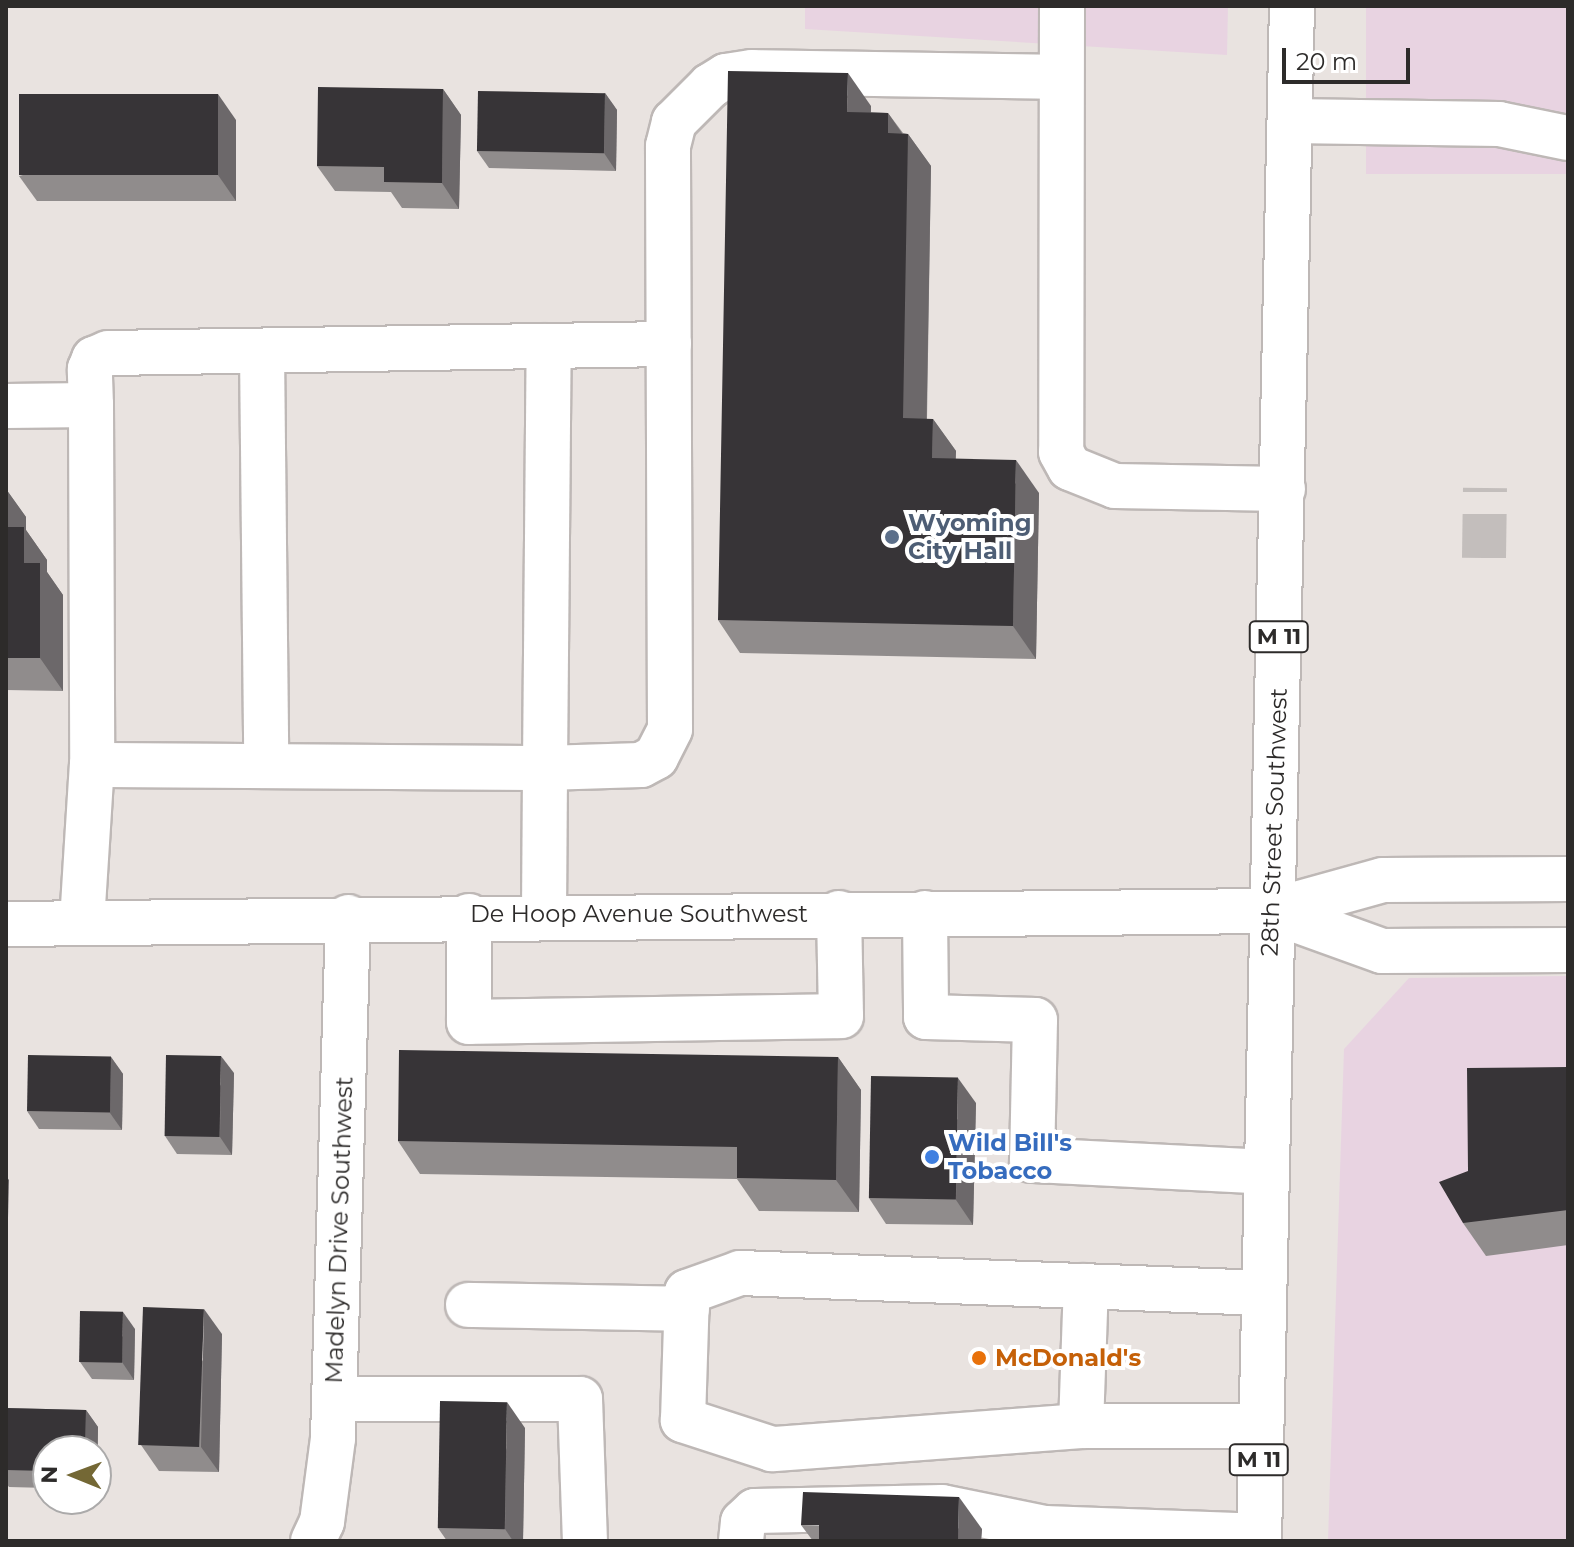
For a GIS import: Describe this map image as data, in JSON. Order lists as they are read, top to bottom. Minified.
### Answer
{"streets":{"street":["M 11","28th Street Southwest","De Hoop Avenue Southwest","Madelyn Drive Southwest"]},"crossings":[["28th Street Southwest","De Hoop Avenue Southwest"],["De Hoop Avenue Southwest","Madelyn Drive Southwest"]],"places":["Wyoming City Hall","Wild Bill's Tobacco","McDonald's"],"scale_bar":"20 m","north":"left"}
